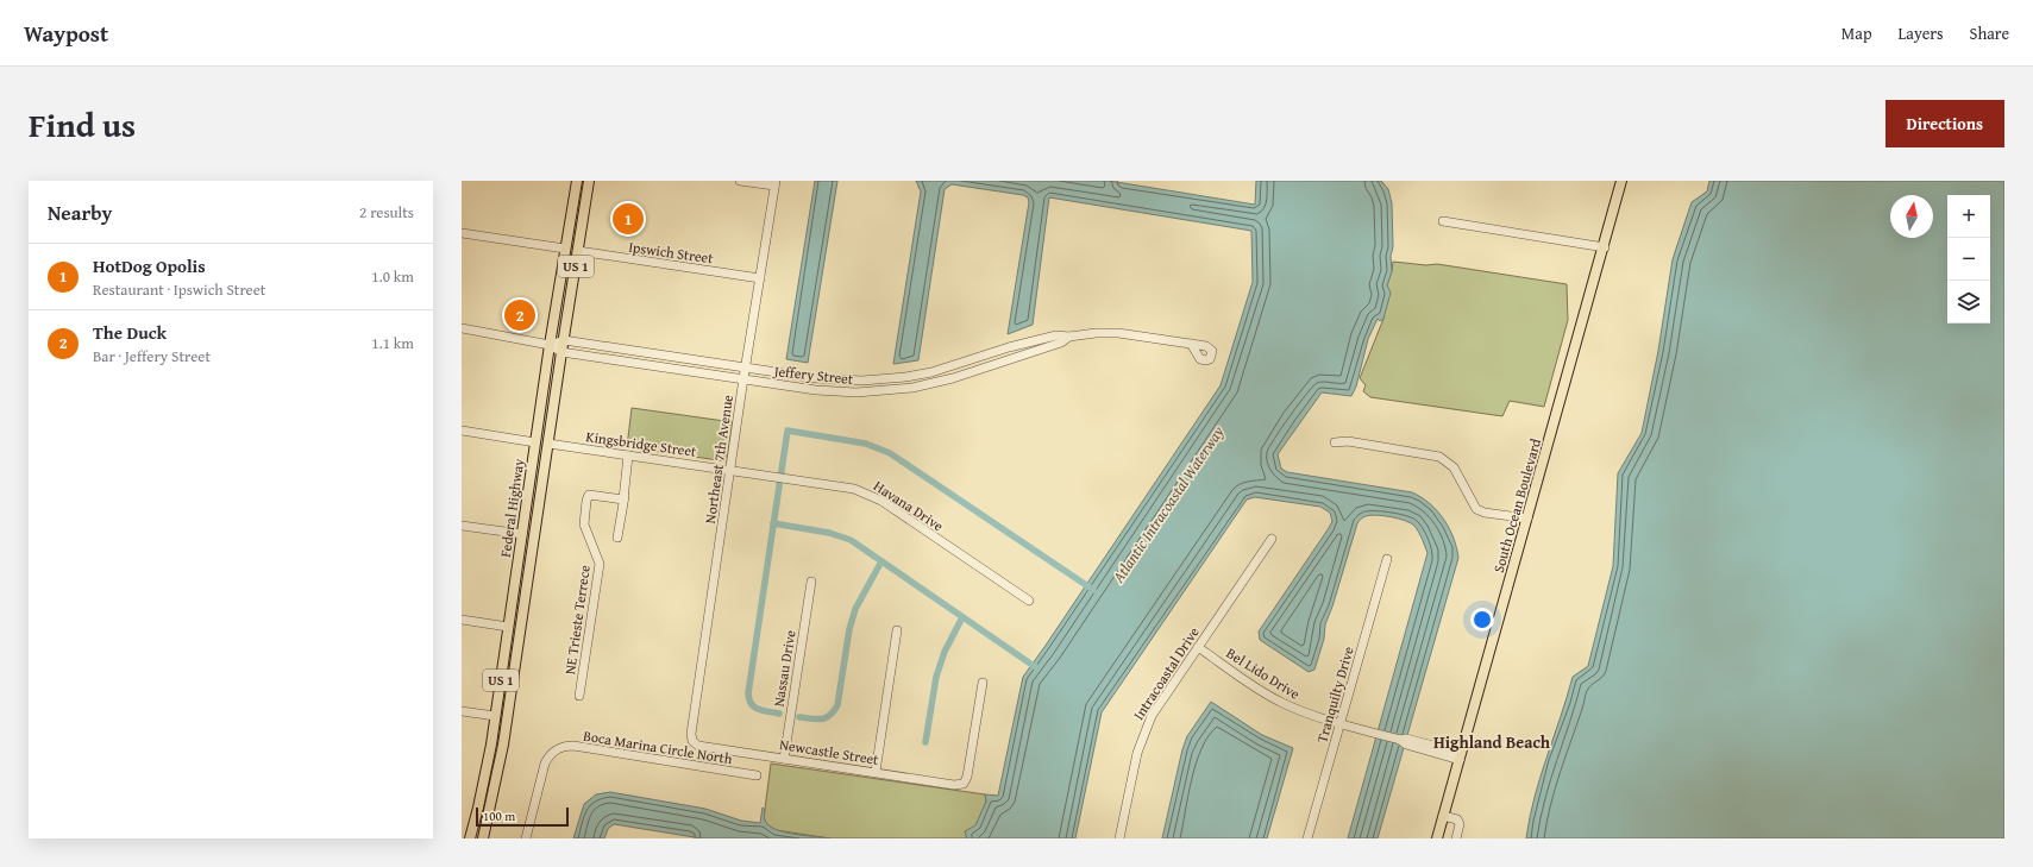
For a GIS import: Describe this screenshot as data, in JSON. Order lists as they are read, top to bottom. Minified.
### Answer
{"streets":{"main road":["US 1","South Ocean Boulevard","Federal Highway"],"street":["Ipswich Street","Jeffery Street","Kingsbridge Street","Northeast 7th Avenue","Havana Drive","NE Trieste Terrece","Nassau Drive","Intracoastal Drive","Bel Lido Drive","Tranquilty Drive","Boca Marina Circle North","Newcastle Street"]},"crossings":[["Ipswich Street","Northeast 7th Avenue"],["Ipswich Street","Federal Highway"],["Jeffery Street","Northeast 7th Avenue"],["Jeffery Street","Federal Highway"],["Kingsbridge Street","Northeast 7th Avenue"],["Kingsbridge Street","Havana Drive"],["Kingsbridge Street","Federal Highway"],["Northeast 7th Avenue","Havana Drive"],["Northeast 7th Avenue","Newcastle Street"],["South Ocean Boulevard","Bel Lido Drive"],["Nassau Drive","Newcastle Street"],["Intracoastal Drive","Bel Lido Drive"],["Bel Lido Drive","Tranquilty Drive"]],"districts":["Highland Beach"],"water":["Atlantic Intracoastal Waterway"],"scale_bar":"100 m","north":"top","page":{"header":"Waypost","nav":["Map","Layers","Share"],"title":"Find us","buttons":"Directions","heading":["Nearby","2 results"],"map_buttons":["+","−"],"pins":["1","2"],"list":[{"mark":"1","name":"HotDog Opolis","note":"Restaurant · Ipswich Street","value":"1.0 km"},{"mark":"2","name":"The Duck","note":"Bar · Jeffery Street","value":"1.1 km"}],"scale":"100 m"}}
